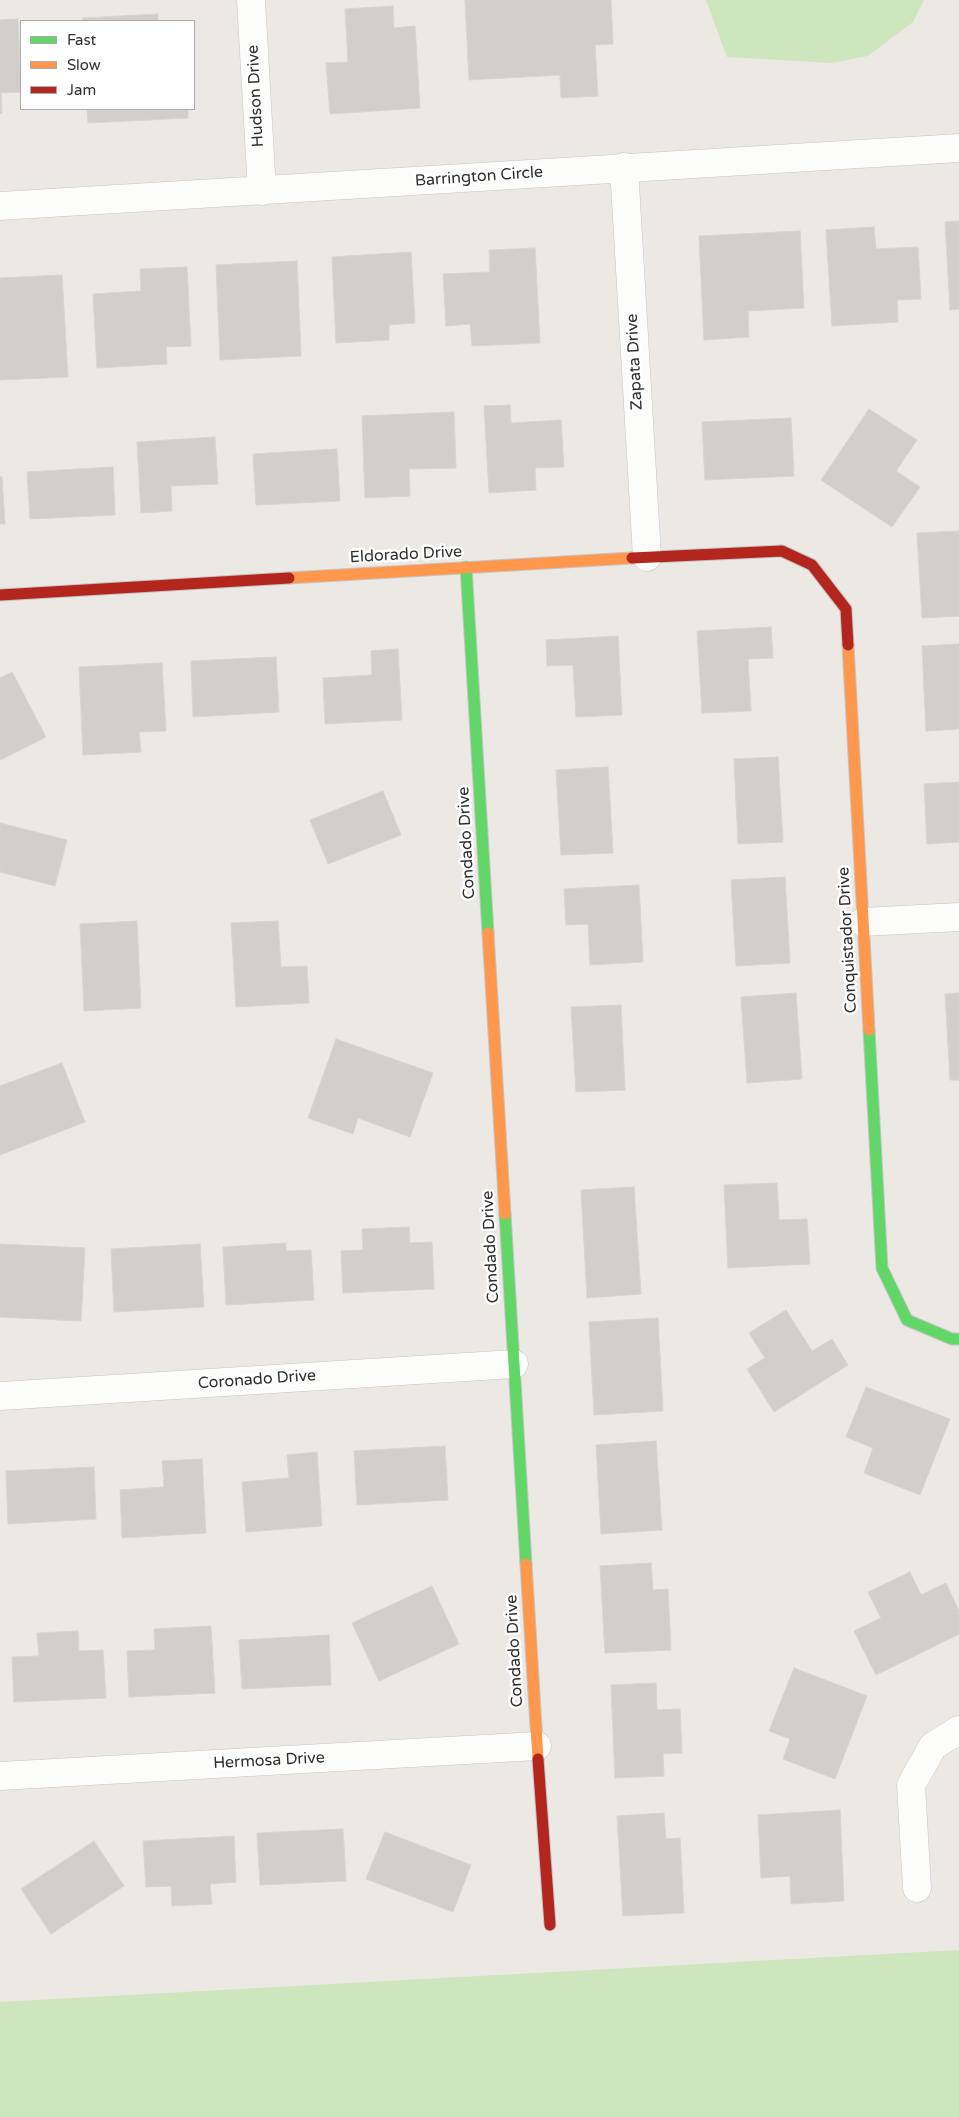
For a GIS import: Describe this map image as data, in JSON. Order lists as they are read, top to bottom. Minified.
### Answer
{"streets":{"street":["Hudson Drive","Barrington Circle","Zapata Drive","Eldorado Drive","Condado Drive","Conquistador Drive","Coronado Drive","Hermosa Drive"]},"crossings":[["Hudson Drive","Barrington Circle"],["Barrington Circle","Zapata Drive"],["Zapata Drive","Eldorado Drive"],["Eldorado Drive","Condado Drive"],["Eldorado Drive","Conquistador Drive"],["Condado Drive","Coronado Drive"],["Condado Drive","Hermosa Drive"]],"legend":["Fast","Slow","Jam"]}
